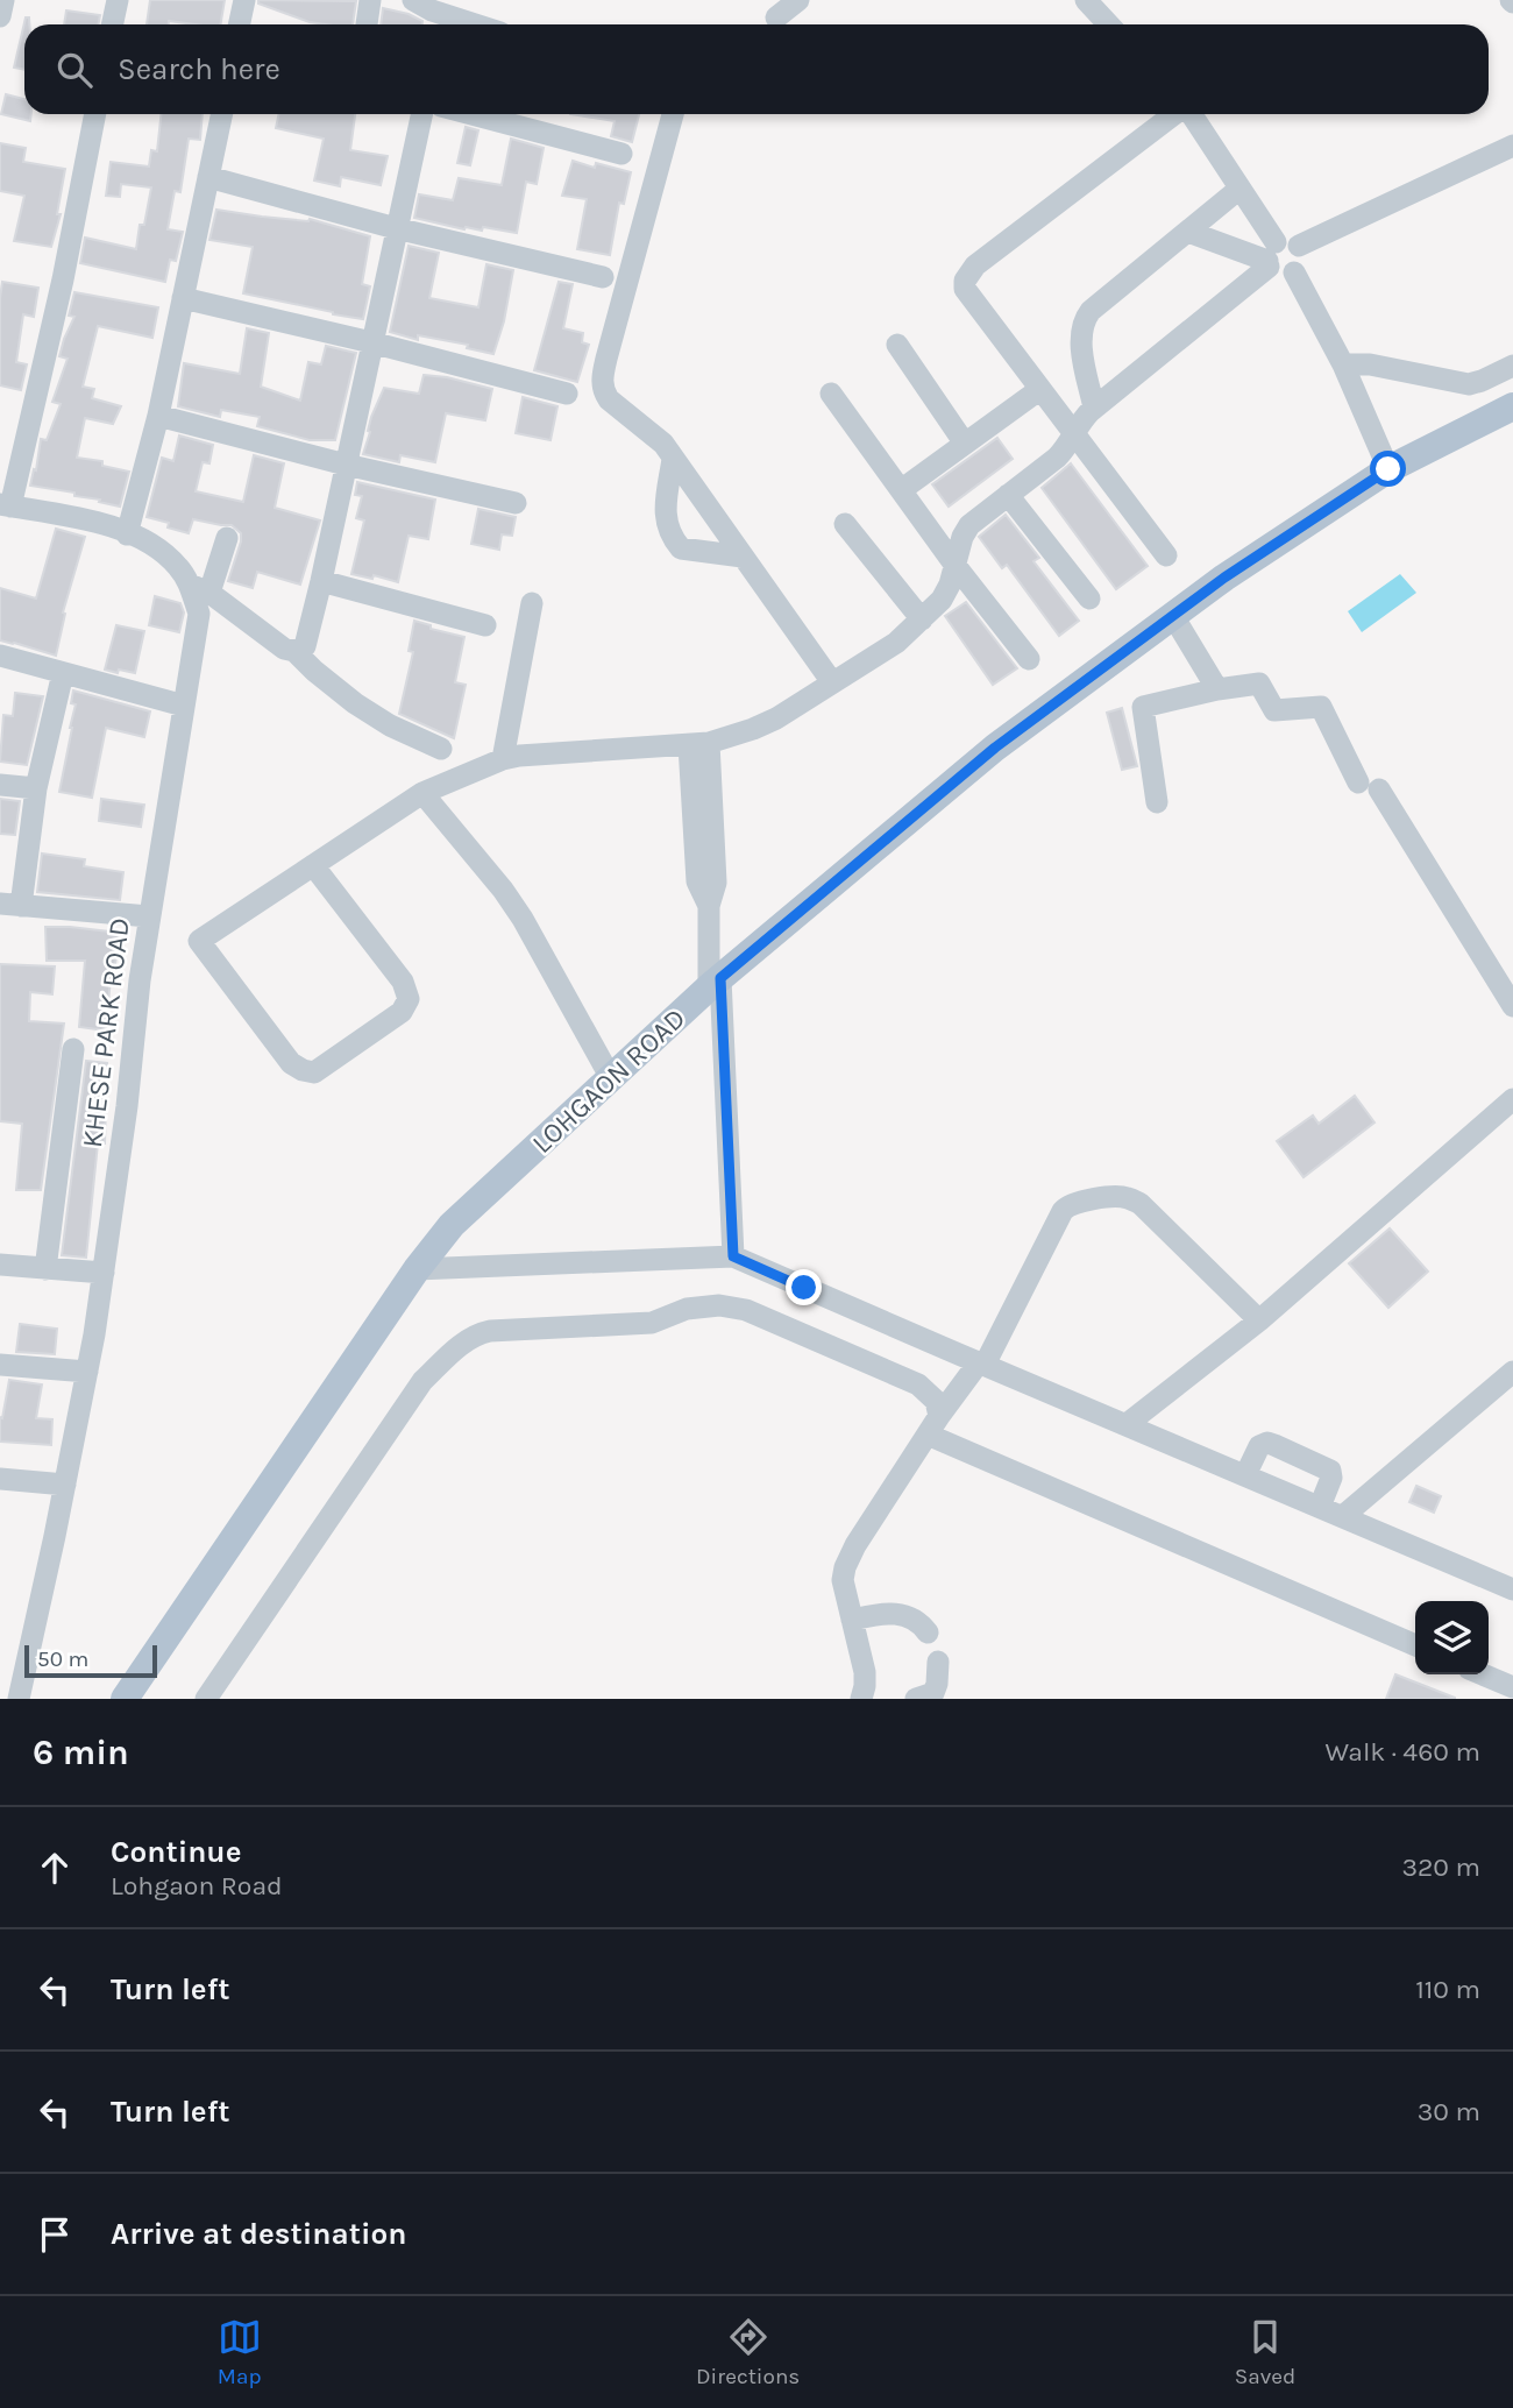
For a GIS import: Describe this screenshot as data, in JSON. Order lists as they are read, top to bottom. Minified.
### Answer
{"streets":{"main road":["LOHGAON ROAD"],"street":["KHESE PARK ROAD"]},"scale_bar":"50 m","page":{"search":"Search here","scale":"50 m","heading":["6 min","Walk · 460 m"],"list":[["Continue","Lohgaon Road","320 m"],["Turn left","110 m"],["Turn left","30 m"],"Arrive at destination"],"nav":["Map","Directions","Saved"]}}
